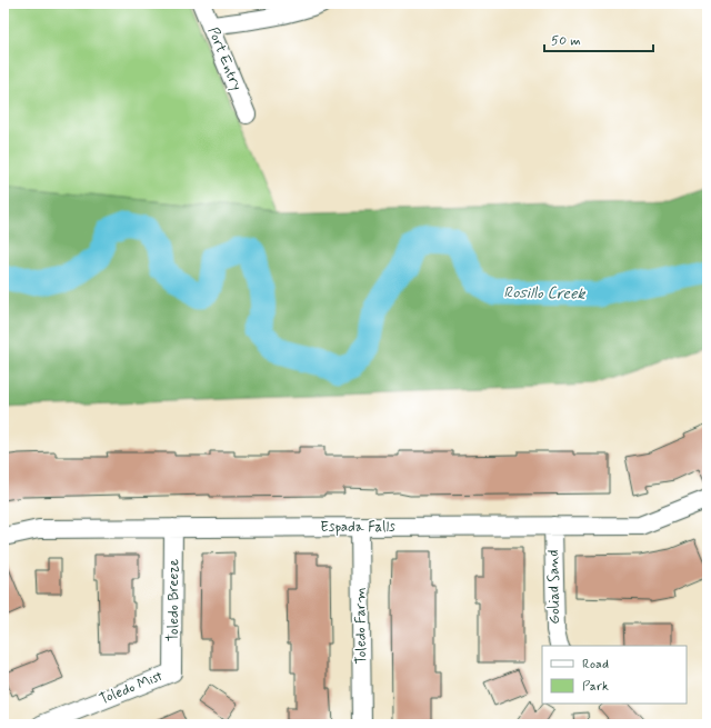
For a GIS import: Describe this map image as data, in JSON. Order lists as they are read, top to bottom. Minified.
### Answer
{"streets":{"street":["Port Entry","Espada Falls","Goliad Sand","Toledo Breeze","Toledo Farm","Toledo Mist"]},"crossings":[["Espada Falls","Goliad Sand"],["Espada Falls","Toledo Breeze"],["Espada Falls","Toledo Farm"],["Toledo Breeze","Toledo Mist"]],"water":["Rosillo Creek"],"legend":["Road","Park"],"scale_bar":"50 m"}
